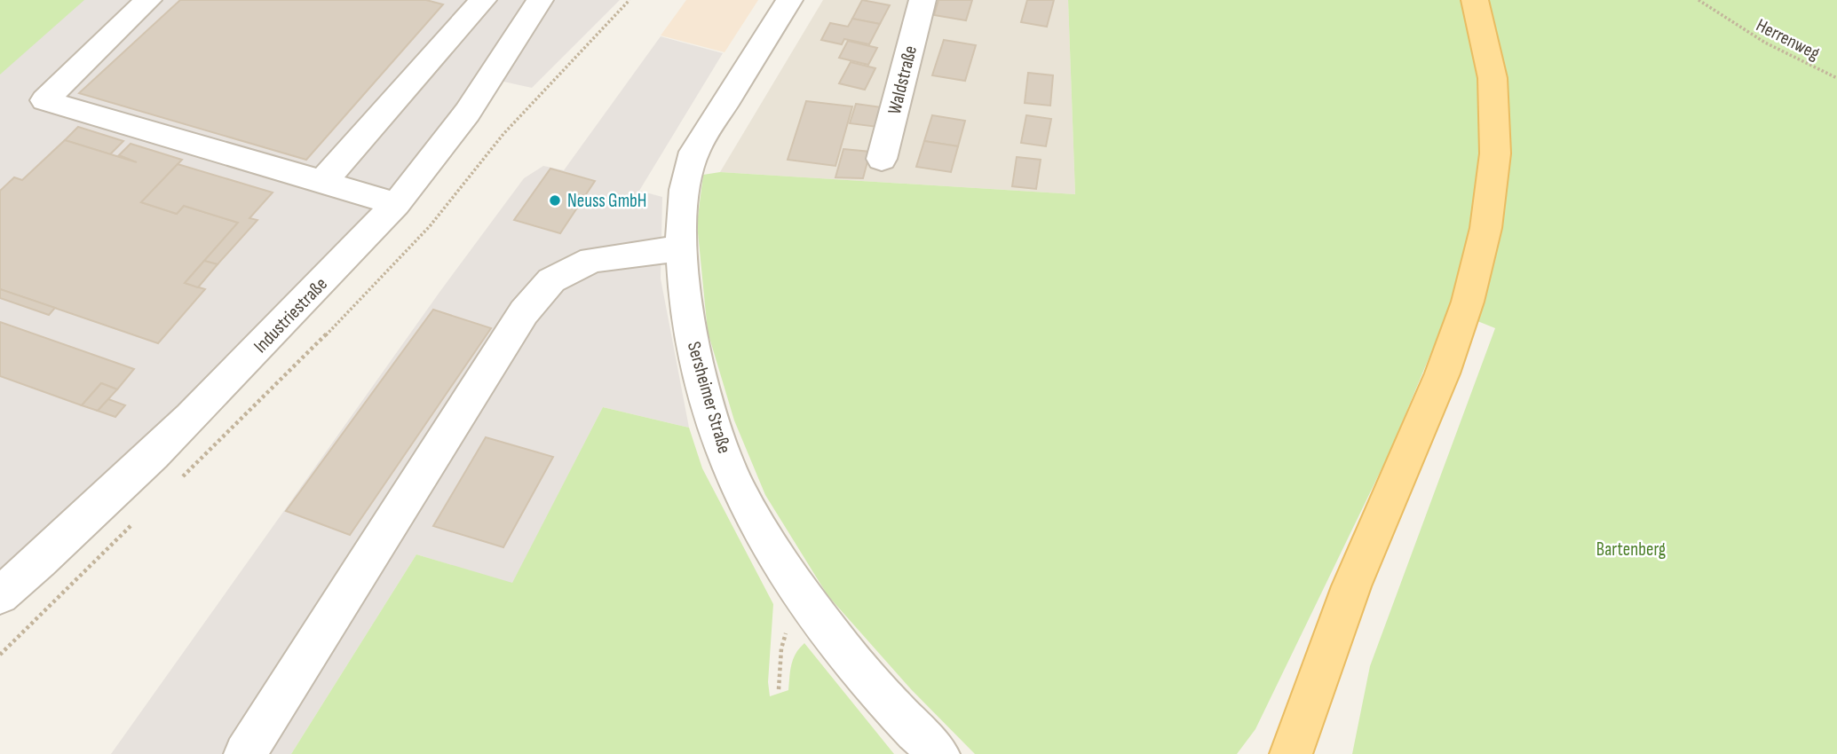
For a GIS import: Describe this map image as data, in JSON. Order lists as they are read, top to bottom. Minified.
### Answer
{"streets":{"street":["Waldstraße","Industriestraße","Sersheimer Straße"],"path":["Herrenweg"]},"parks":["Bartenberg"],"places":["Neuss GmbH"]}
